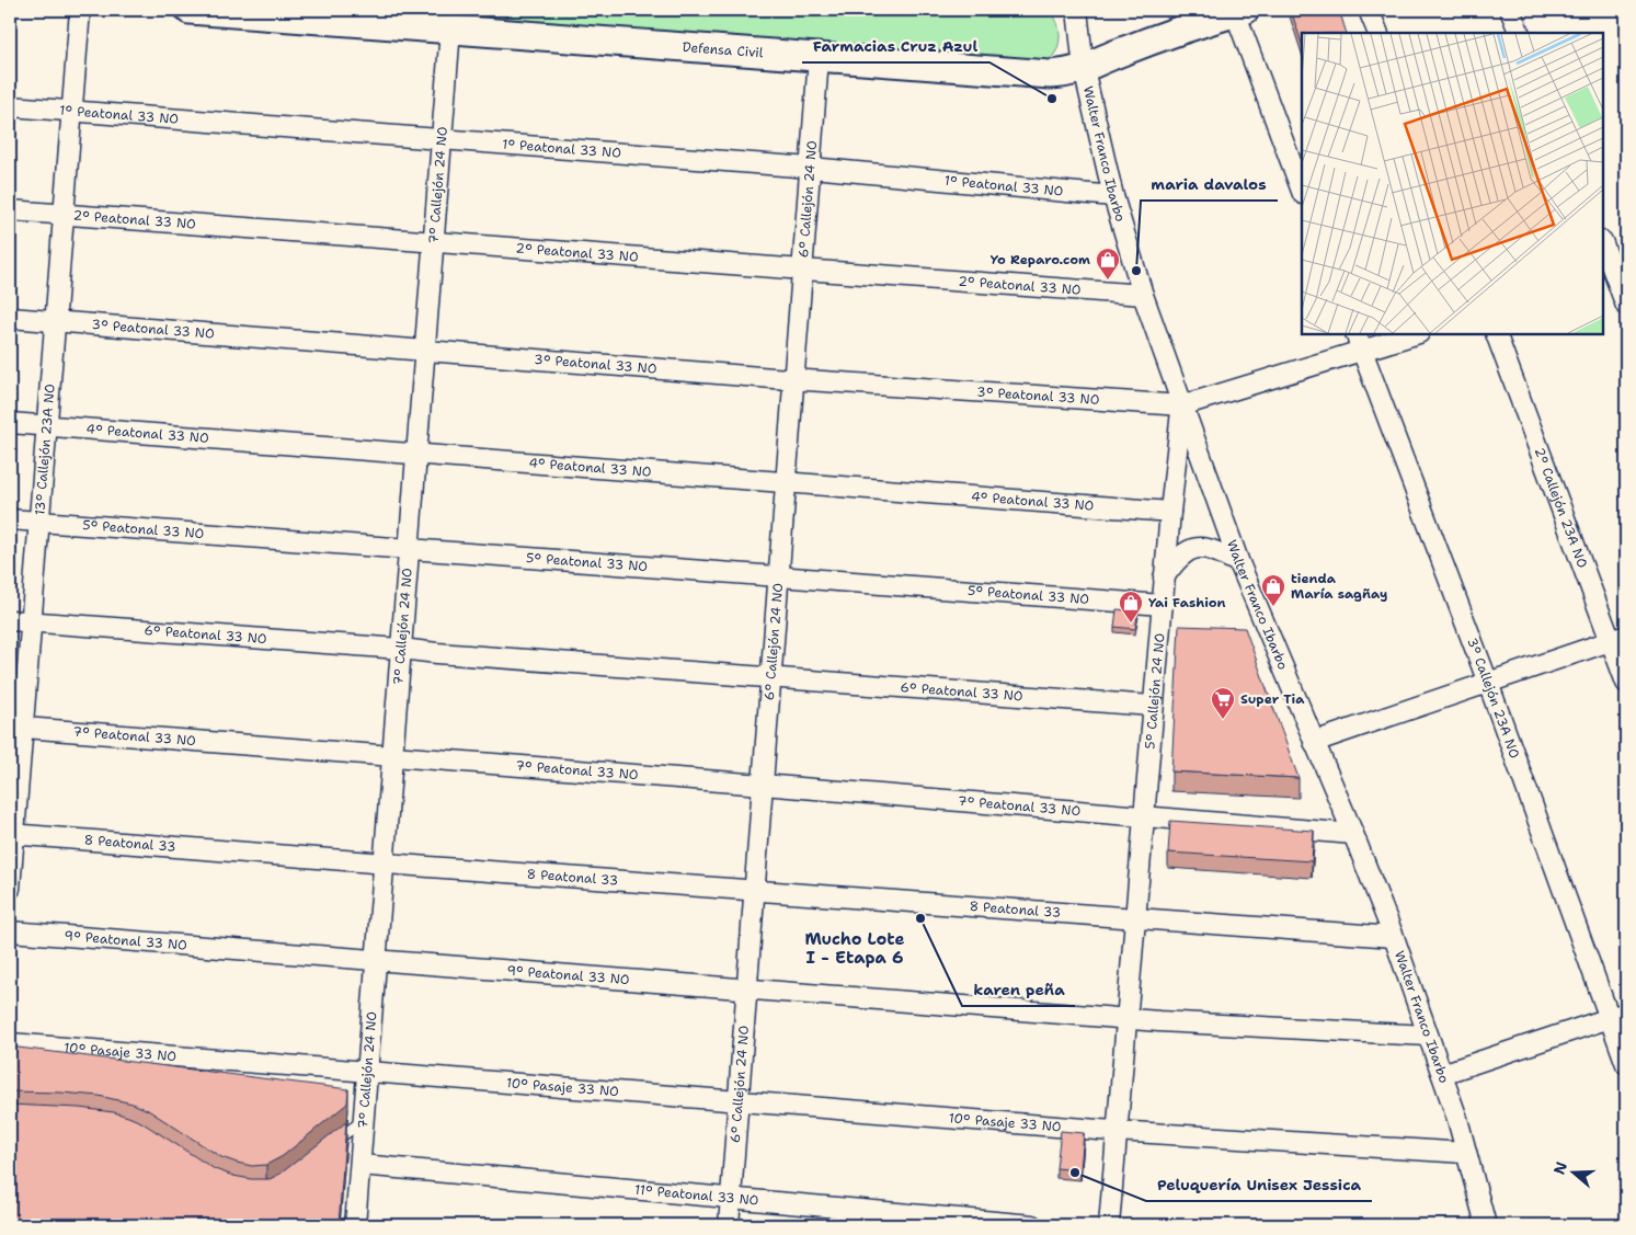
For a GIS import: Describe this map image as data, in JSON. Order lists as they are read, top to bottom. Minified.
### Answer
{"streets":{"street":["Defensa Civil","1° Peatonal 33 NO","Walter Franco Ibarbo","7° Callejón 24 NO","6° Callejón 24 NO","2° Peatonal 33 NO","3° Peatonal 33 NO","4° Peatonal 33 NO","13° Callejón 23A NO","2° Callejón 23A NO","5° Peatonal 33 NO","6° Peatonal 33 NO","5° Callejón 24 NO","3° Callejón 23A NO","7° Peatonal 33 NO","8 Peatonal 33","9° Peatonal 33 NO","10° Pasaje 33 NO","11° Peatonal 33 NO"]},"crossings":[["Defensa Civil","Walter Franco Ibarbo"],["Defensa Civil","7° Callejón 24 NO"],["Defensa Civil","6° Callejón 24 NO"],["1° Peatonal 33 NO","Walter Franco Ibarbo"],["1° Peatonal 33 NO","7° Callejón 24 NO"],["1° Peatonal 33 NO","6° Callejón 24 NO"],["1° Peatonal 33 NO","13° Callejón 23A NO"],["Walter Franco Ibarbo","2° Peatonal 33 NO"],["Walter Franco Ibarbo","3° Peatonal 33 NO"],["Walter Franco Ibarbo","5° Callejón 24 NO"],["Walter Franco Ibarbo","7° Peatonal 33 NO"],["Walter Franco Ibarbo","8 Peatonal 33"],["Walter Franco Ibarbo","9° Peatonal 33 NO"],["Walter Franco Ibarbo","10° Pasaje 33 NO"],["7° Callejón 24 NO","2° Peatonal 33 NO"],["7° Callejón 24 NO","3° Peatonal 33 NO"],["7° Callejón 24 NO","4° Peatonal 33 NO"],["7° Callejón 24 NO","5° Peatonal 33 NO"],["7° Callejón 24 NO","6° Peatonal 33 NO"],["7° Callejón 24 NO","7° Peatonal 33 NO"],["7° Callejón 24 NO","8 Peatonal 33"],["7° Callejón 24 NO","9° Peatonal 33 NO"],["7° Callejón 24 NO","10° Pasaje 33 NO"],["7° Callejón 24 NO","11° Peatonal 33 NO"],["6° Callejón 24 NO","2° Peatonal 33 NO"],["6° Callejón 24 NO","3° Peatonal 33 NO"],["6° Callejón 24 NO","4° Peatonal 33 NO"],["6° Callejón 24 NO","5° Peatonal 33 NO"],["6° Callejón 24 NO","6° Peatonal 33 NO"],["6° Callejón 24 NO","7° Peatonal 33 NO"],["6° Callejón 24 NO","8 Peatonal 33"],["6° Callejón 24 NO","9° Peatonal 33 NO"],["6° Callejón 24 NO","10° Pasaje 33 NO"],["6° Callejón 24 NO","11° Peatonal 33 NO"],["2° Peatonal 33 NO","13° Callejón 23A NO"],["3° Peatonal 33 NO","13° Callejón 23A NO"],["3° Peatonal 33 NO","5° Callejón 24 NO"],["4° Peatonal 33 NO","13° Callejón 23A NO"],["4° Peatonal 33 NO","5° Callejón 24 NO"],["13° Callejón 23A NO","5° Peatonal 33 NO"],["13° Callejón 23A NO","6° Peatonal 33 NO"],["13° Callejón 23A NO","7° Peatonal 33 NO"],["13° Callejón 23A NO","8 Peatonal 33"],["5° Peatonal 33 NO","5° Callejón 24 NO"],["6° Peatonal 33 NO","5° Callejón 24 NO"],["5° Callejón 24 NO","7° Peatonal 33 NO"],["5° Callejón 24 NO","8 Peatonal 33"],["5° Callejón 24 NO","9° Peatonal 33 NO"],["5° Callejón 24 NO","10° Pasaje 33 NO"]],"districts":["Mucho Lote I - Etapa 6"],"places":{"other":["Farmacias Cruz Azul","maria davalos","karen peña","Peluquería Unisex Jessica"],"shop":["Yo Reparo.com","tienda María sagñay","Yai Fashion"],"supermarket":["Super Tia"]},"north":"left"}
